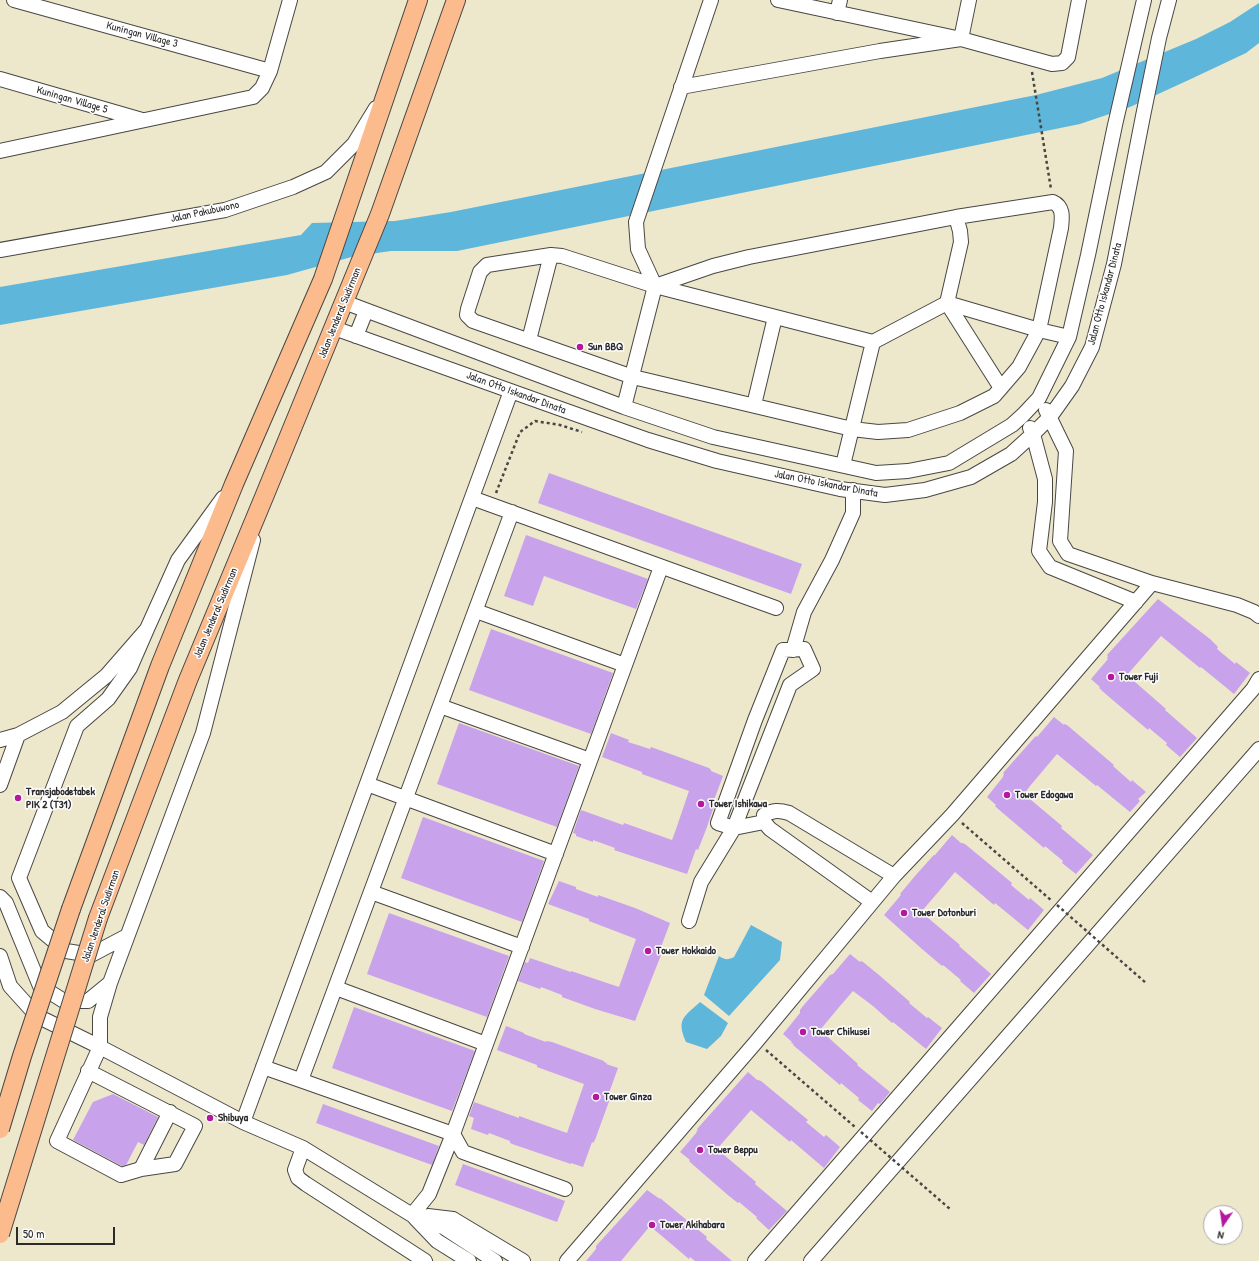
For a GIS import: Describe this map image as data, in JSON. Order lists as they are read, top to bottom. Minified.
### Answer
{"streets":{"main road":["Jalan Jenderal Sudirman"],"street":["Kuningan Village 3","Kuningan Village 5","Jalan Pakubuwono","Jalan Otto Iskandar Dinata"]},"crossings":[["Jalan Otto Iskandar Dinata","Jalan Jenderal Sudirman"]],"places":["Sun BBQ","Tower Fuji","Tower Edogawa","Transjabodetabek PIK 2 (T31)","Tower Ishikawa","Tower Dotonburi","Tower Hokkaido","Tower Chikusei","Tower Ginza","Shibuya","Tower Beppu","Tower Akihabara"],"scale_bar":"50 m","north":"bottom"}
